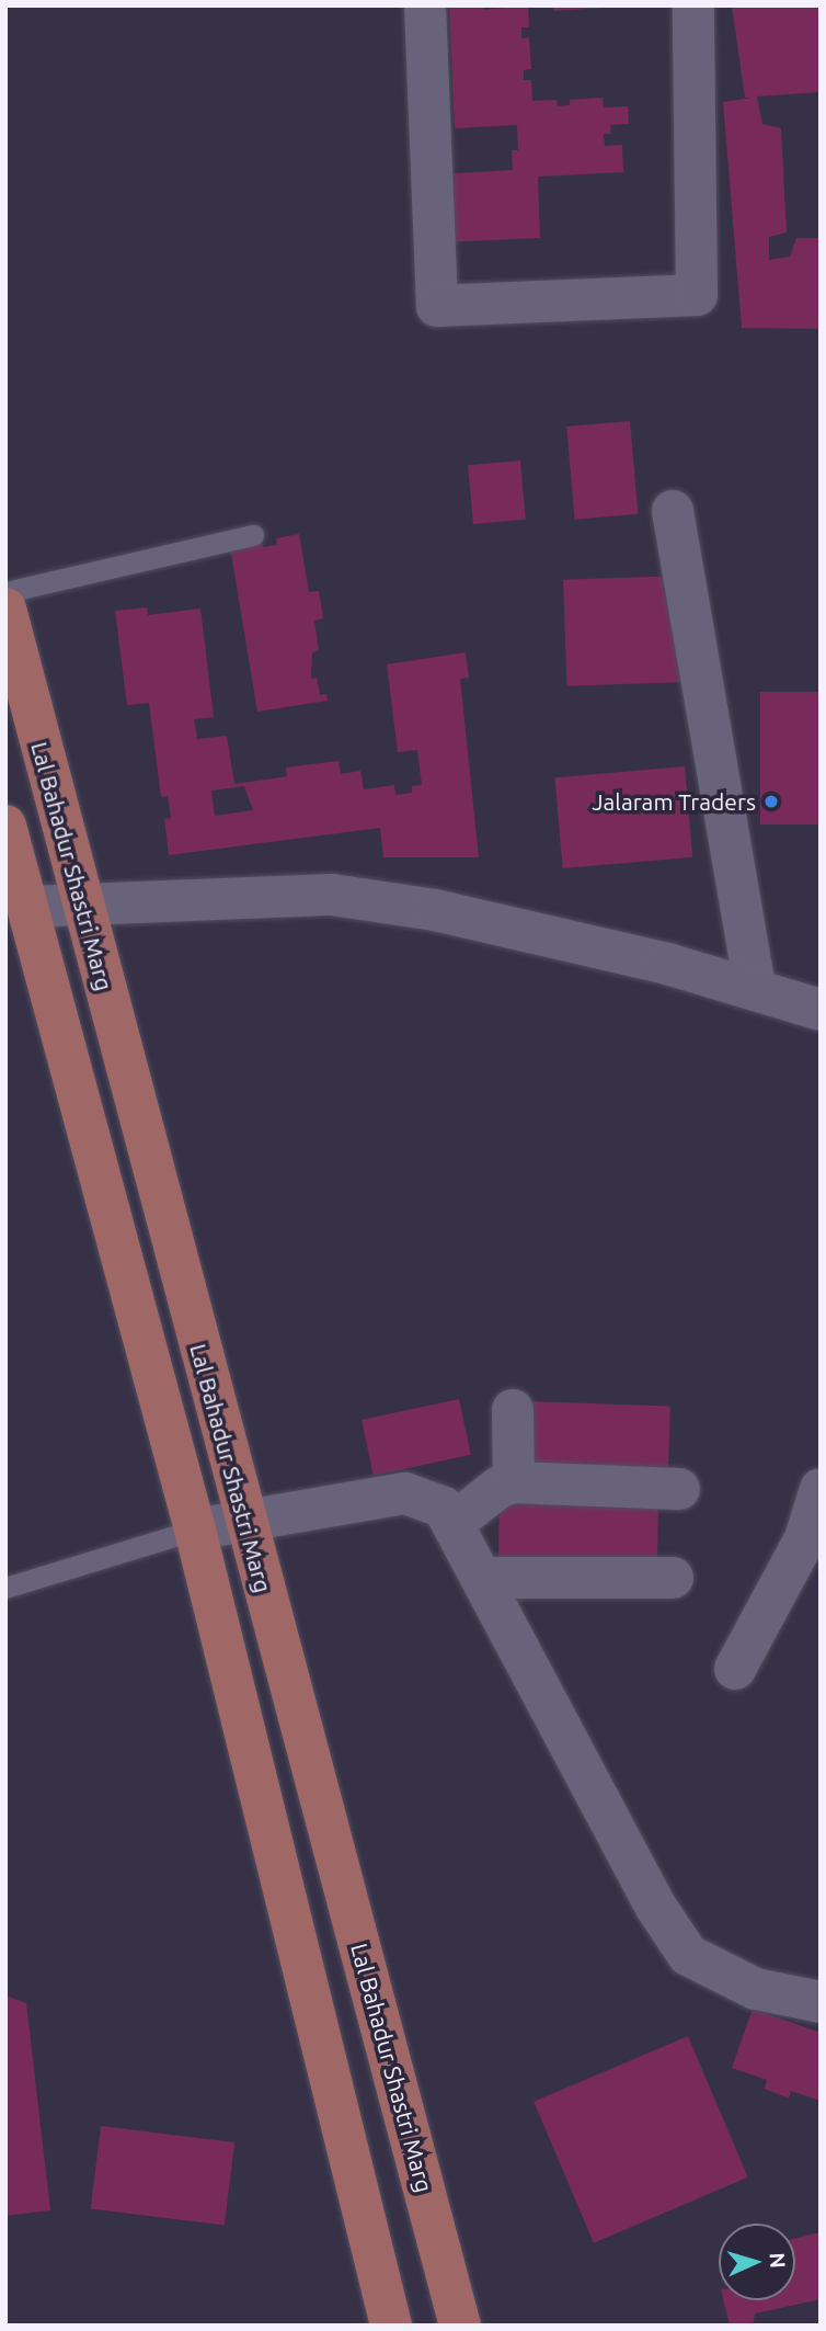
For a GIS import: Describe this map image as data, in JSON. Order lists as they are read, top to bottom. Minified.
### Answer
{"streets":{"main road":["Lal Bahadur Shastri Marg"]},"places":["Jalaram Traders"],"north":"right"}
